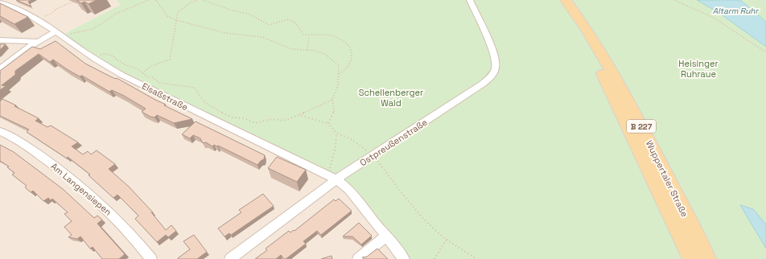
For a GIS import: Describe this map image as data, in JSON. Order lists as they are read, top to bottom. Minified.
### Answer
{"streets":{"main road":["B 227","Wuppertaler Straße"],"street":["Elsaßstraße","Ostpreußenstraße","Am Langensiepen"]},"crossings":[["Elsaßstraße","Ostpreußenstraße"]],"water":["Altarm Ruhr"],"parks":["Heisinger Ruhraue","Schellenberger Wald"]}
